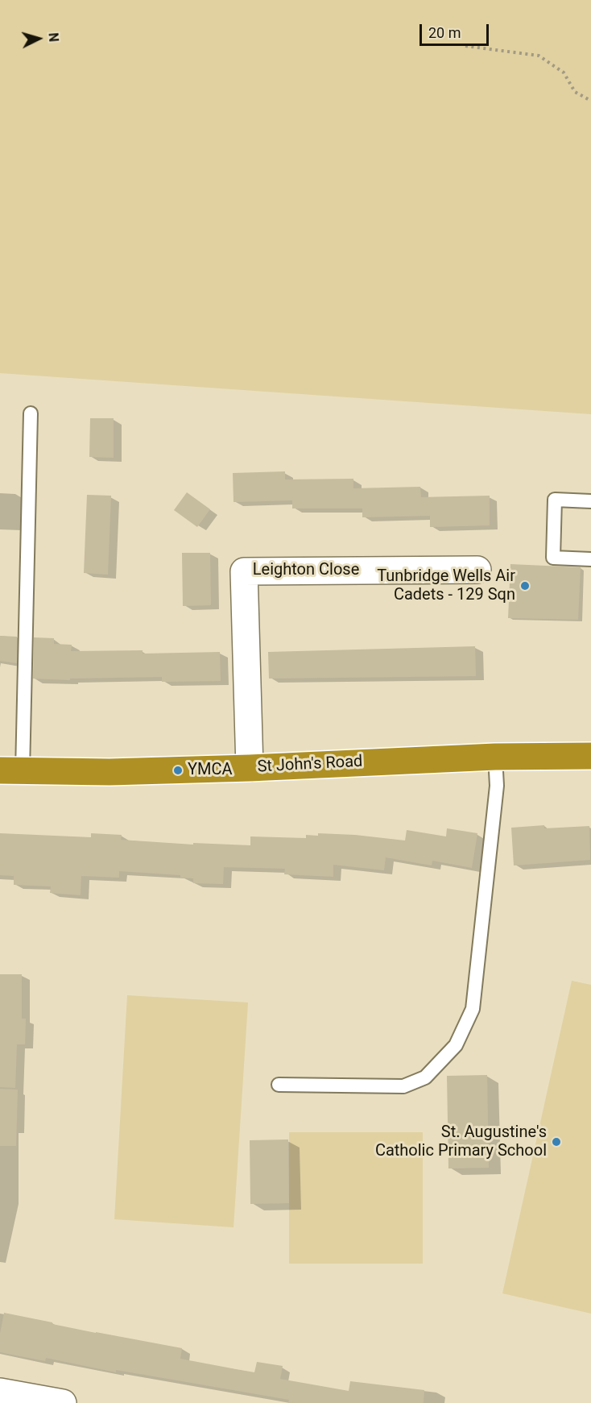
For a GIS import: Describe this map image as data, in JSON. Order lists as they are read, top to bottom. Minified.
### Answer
{"streets":{"highway":["St John's Road"],"street":["Leighton Close"]},"crossings":[["Leighton Close","St John's Road"]],"places":["Tunbridge Wells Air Cadets - 129 Sqn","YMCA","St. Augustine's Catholic Primary School"],"scale_bar":"20 m","north":"right"}
